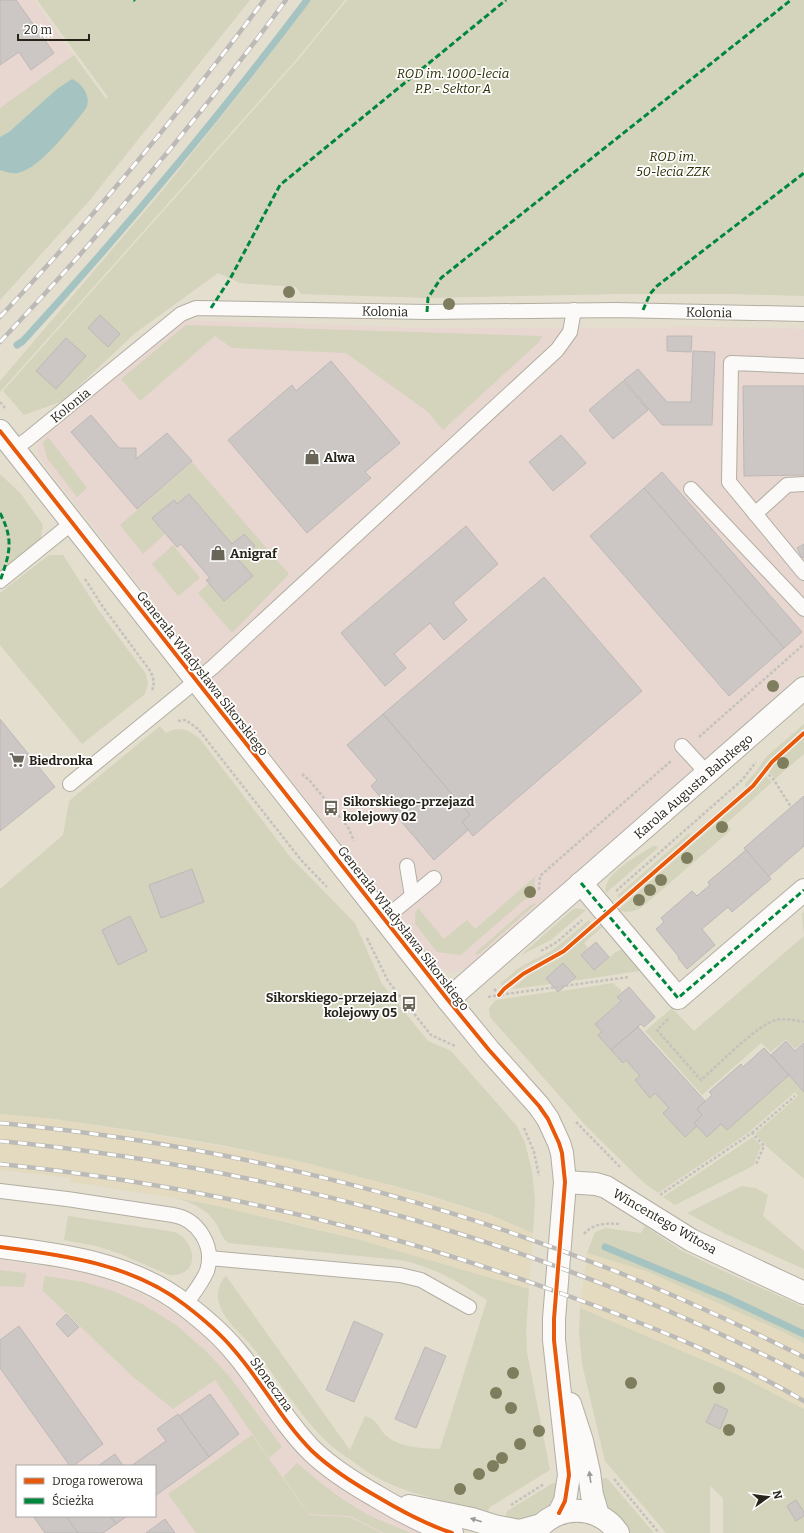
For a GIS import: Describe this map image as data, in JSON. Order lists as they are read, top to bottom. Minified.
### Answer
{"streets":{"street":["Generała Władysława Sikorskiego","Karola Augusta Bahrkego","Wincentego Witosa","Słoneczna"],"lane":["Kolonia"]},"crossings":[["Kolonia","Generała Władysława Sikorskiego"],["Generała Władysława Sikorskiego","Karola Augusta Bahrkego"],["Generała Władysława Sikorskiego","Wincentego Witosa"],["Generała Władysława Sikorskiego","Słoneczna"]],"parks":["ROD im. 1000-lecia P.P. - Sektor A","ROD im. 50-lecia ZZK"],"places":{"shop":["Alwa","Anigraf"],"supermarket":["Biedronka"],"bus stop":["Sikorskiego-przejazd kolejowy 02","Sikorskiego-przejazd kolejowy 05"]},"legend":["Droga rowerowa","Ścieżka"],"scale_bar":"20 m","north":"right"}
